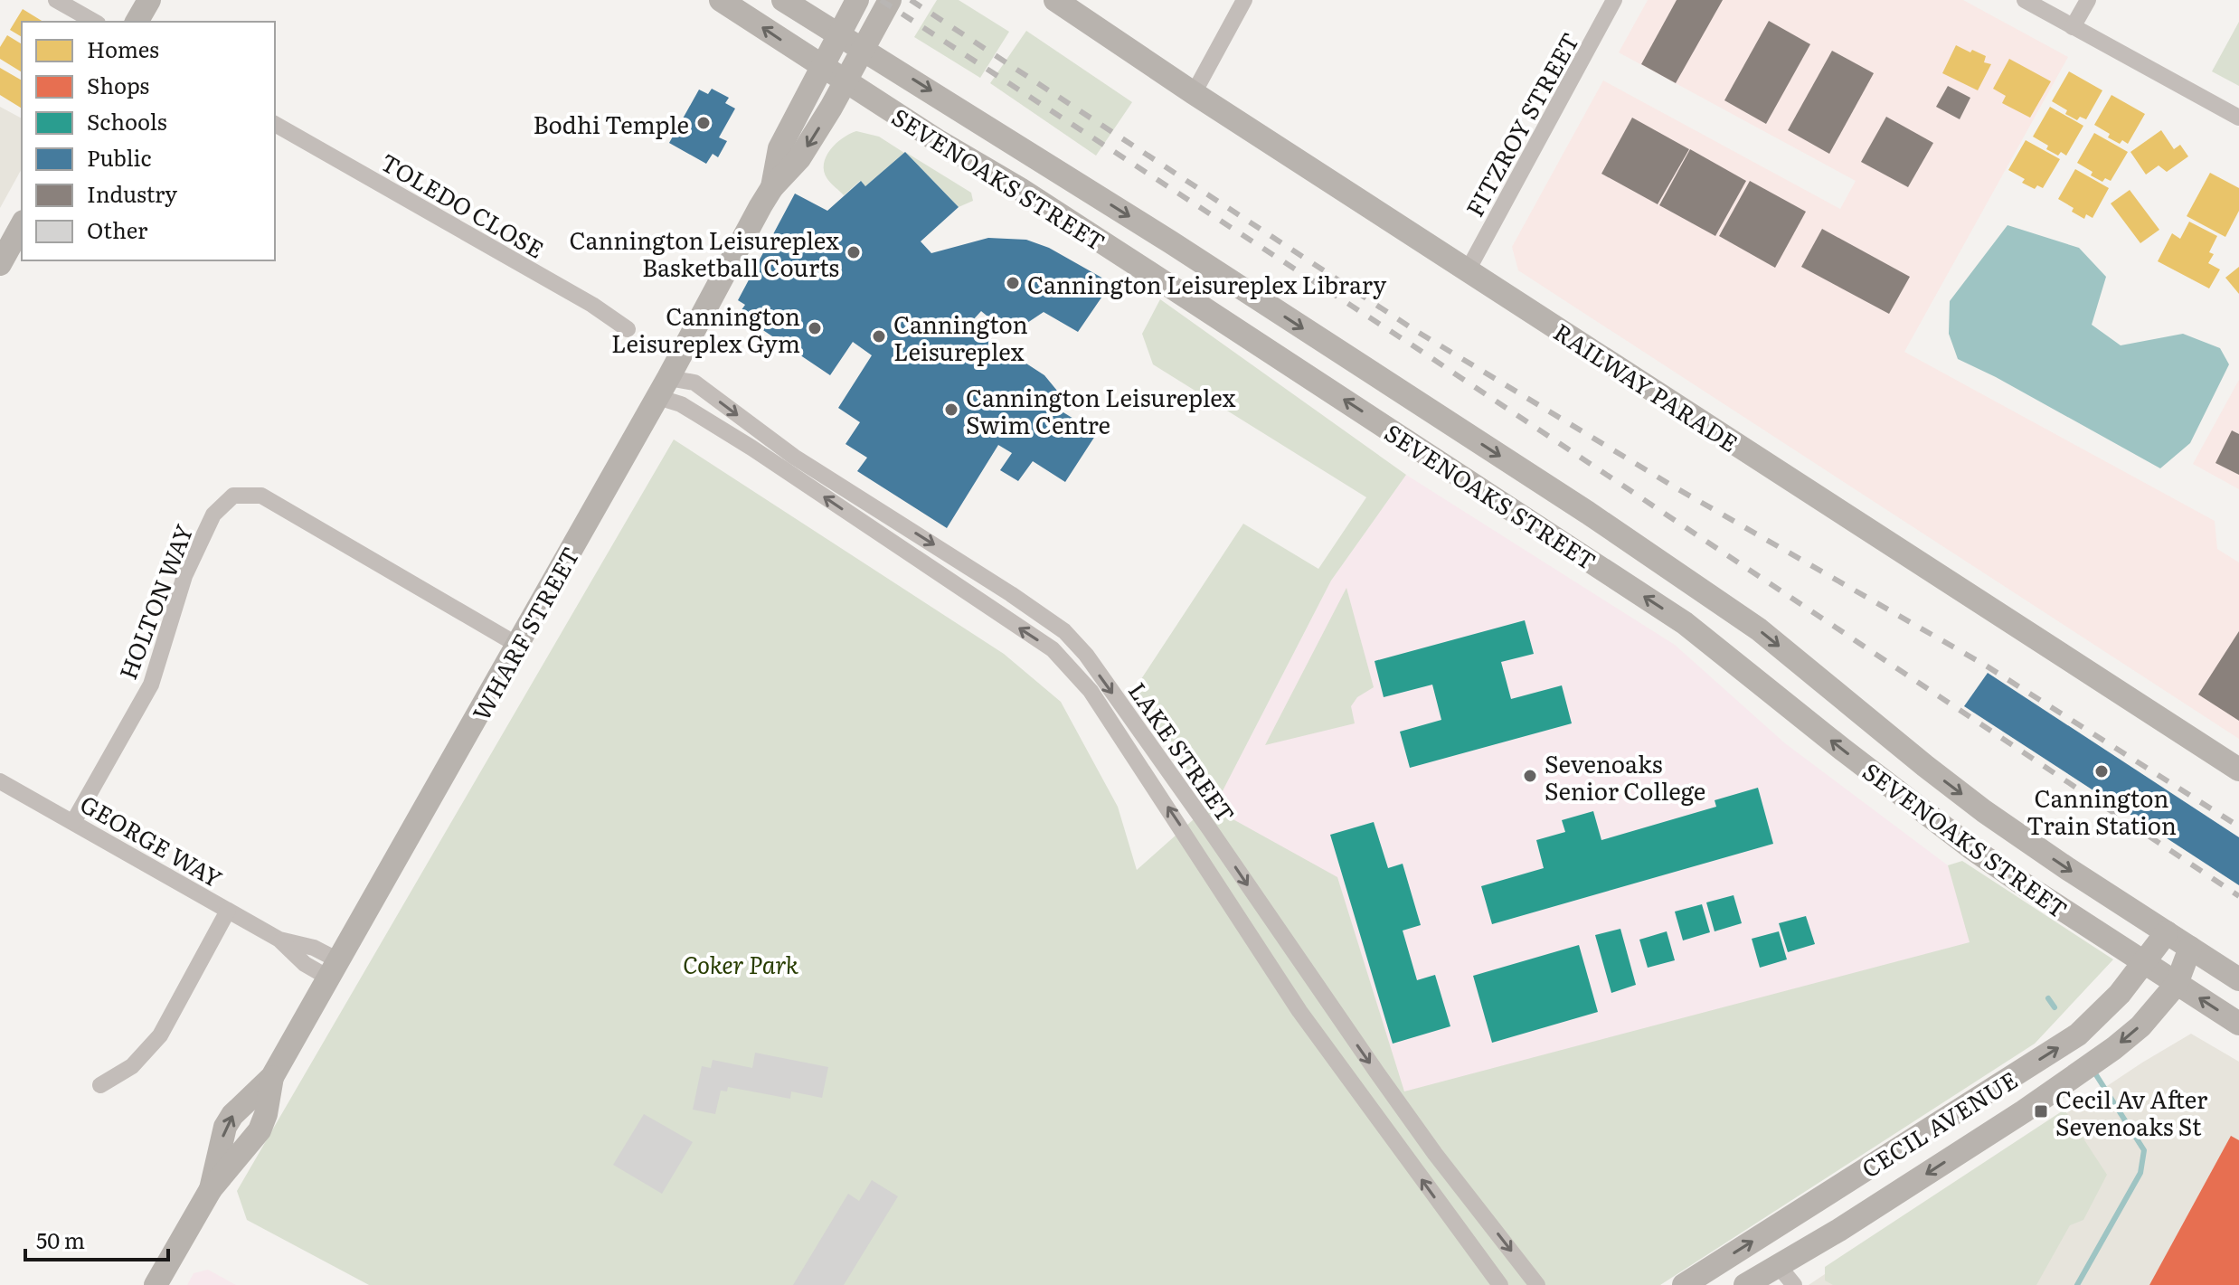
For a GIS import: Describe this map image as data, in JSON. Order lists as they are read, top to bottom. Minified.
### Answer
{"streets":{"main road":["SEVENOAKS STREET","RAILWAY PARADE","WHARF STREET","CECIL AVENUE"],"street":["FITZROY STREET","TOLEDO CLOSE","HOLTON WAY","LAKE STREET","GEORGE WAY"]},"crossings":[["FITZROY STREET","RAILWAY PARADE"],["SEVENOAKS STREET","WHARF STREET"],["SEVENOAKS STREET","CECIL AVENUE"],["HOLTON WAY","WHARF STREET"],["HOLTON WAY","GEORGE WAY"],["WHARF STREET","LAKE STREET"],["WHARF STREET","GEORGE WAY"]],"parks":["Coker Park"],"places":{"other":["Bodhi Temple","Cannington Leisureplex Basketball Courts","Cannington Leisureplex Library","Cannington Leisureplex Gym","Cannington Leisureplex","Cannington Leisureplex Swim Centre","Cannington Train Station","Sevenoaks Senior College"],"transit":["Cecil Av After Sevenoaks St"]},"legend":["Homes","Shops","Schools","Public","Industry","Other"],"scale_bar":"50 m"}
